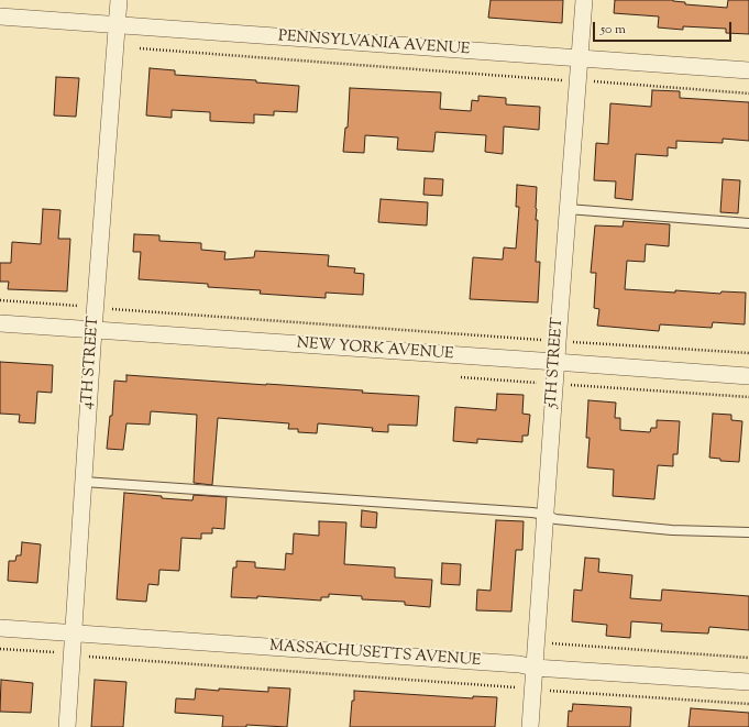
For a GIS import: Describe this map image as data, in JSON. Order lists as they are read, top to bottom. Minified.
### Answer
{"streets":{"street":["PENNSYLVANIA AVENUE","NEW YORK AVENUE","4TH STREET","5TH STREET","MASSACHUSETTS AVENUE"]},"crossings":[["PENNSYLVANIA AVENUE","4TH STREET"],["PENNSYLVANIA AVENUE","5TH STREET"],["NEW YORK AVENUE","4TH STREET"],["NEW YORK AVENUE","5TH STREET"],["4TH STREET","MASSACHUSETTS AVENUE"],["5TH STREET","MASSACHUSETTS AVENUE"]],"scale_bar":"50 m"}
